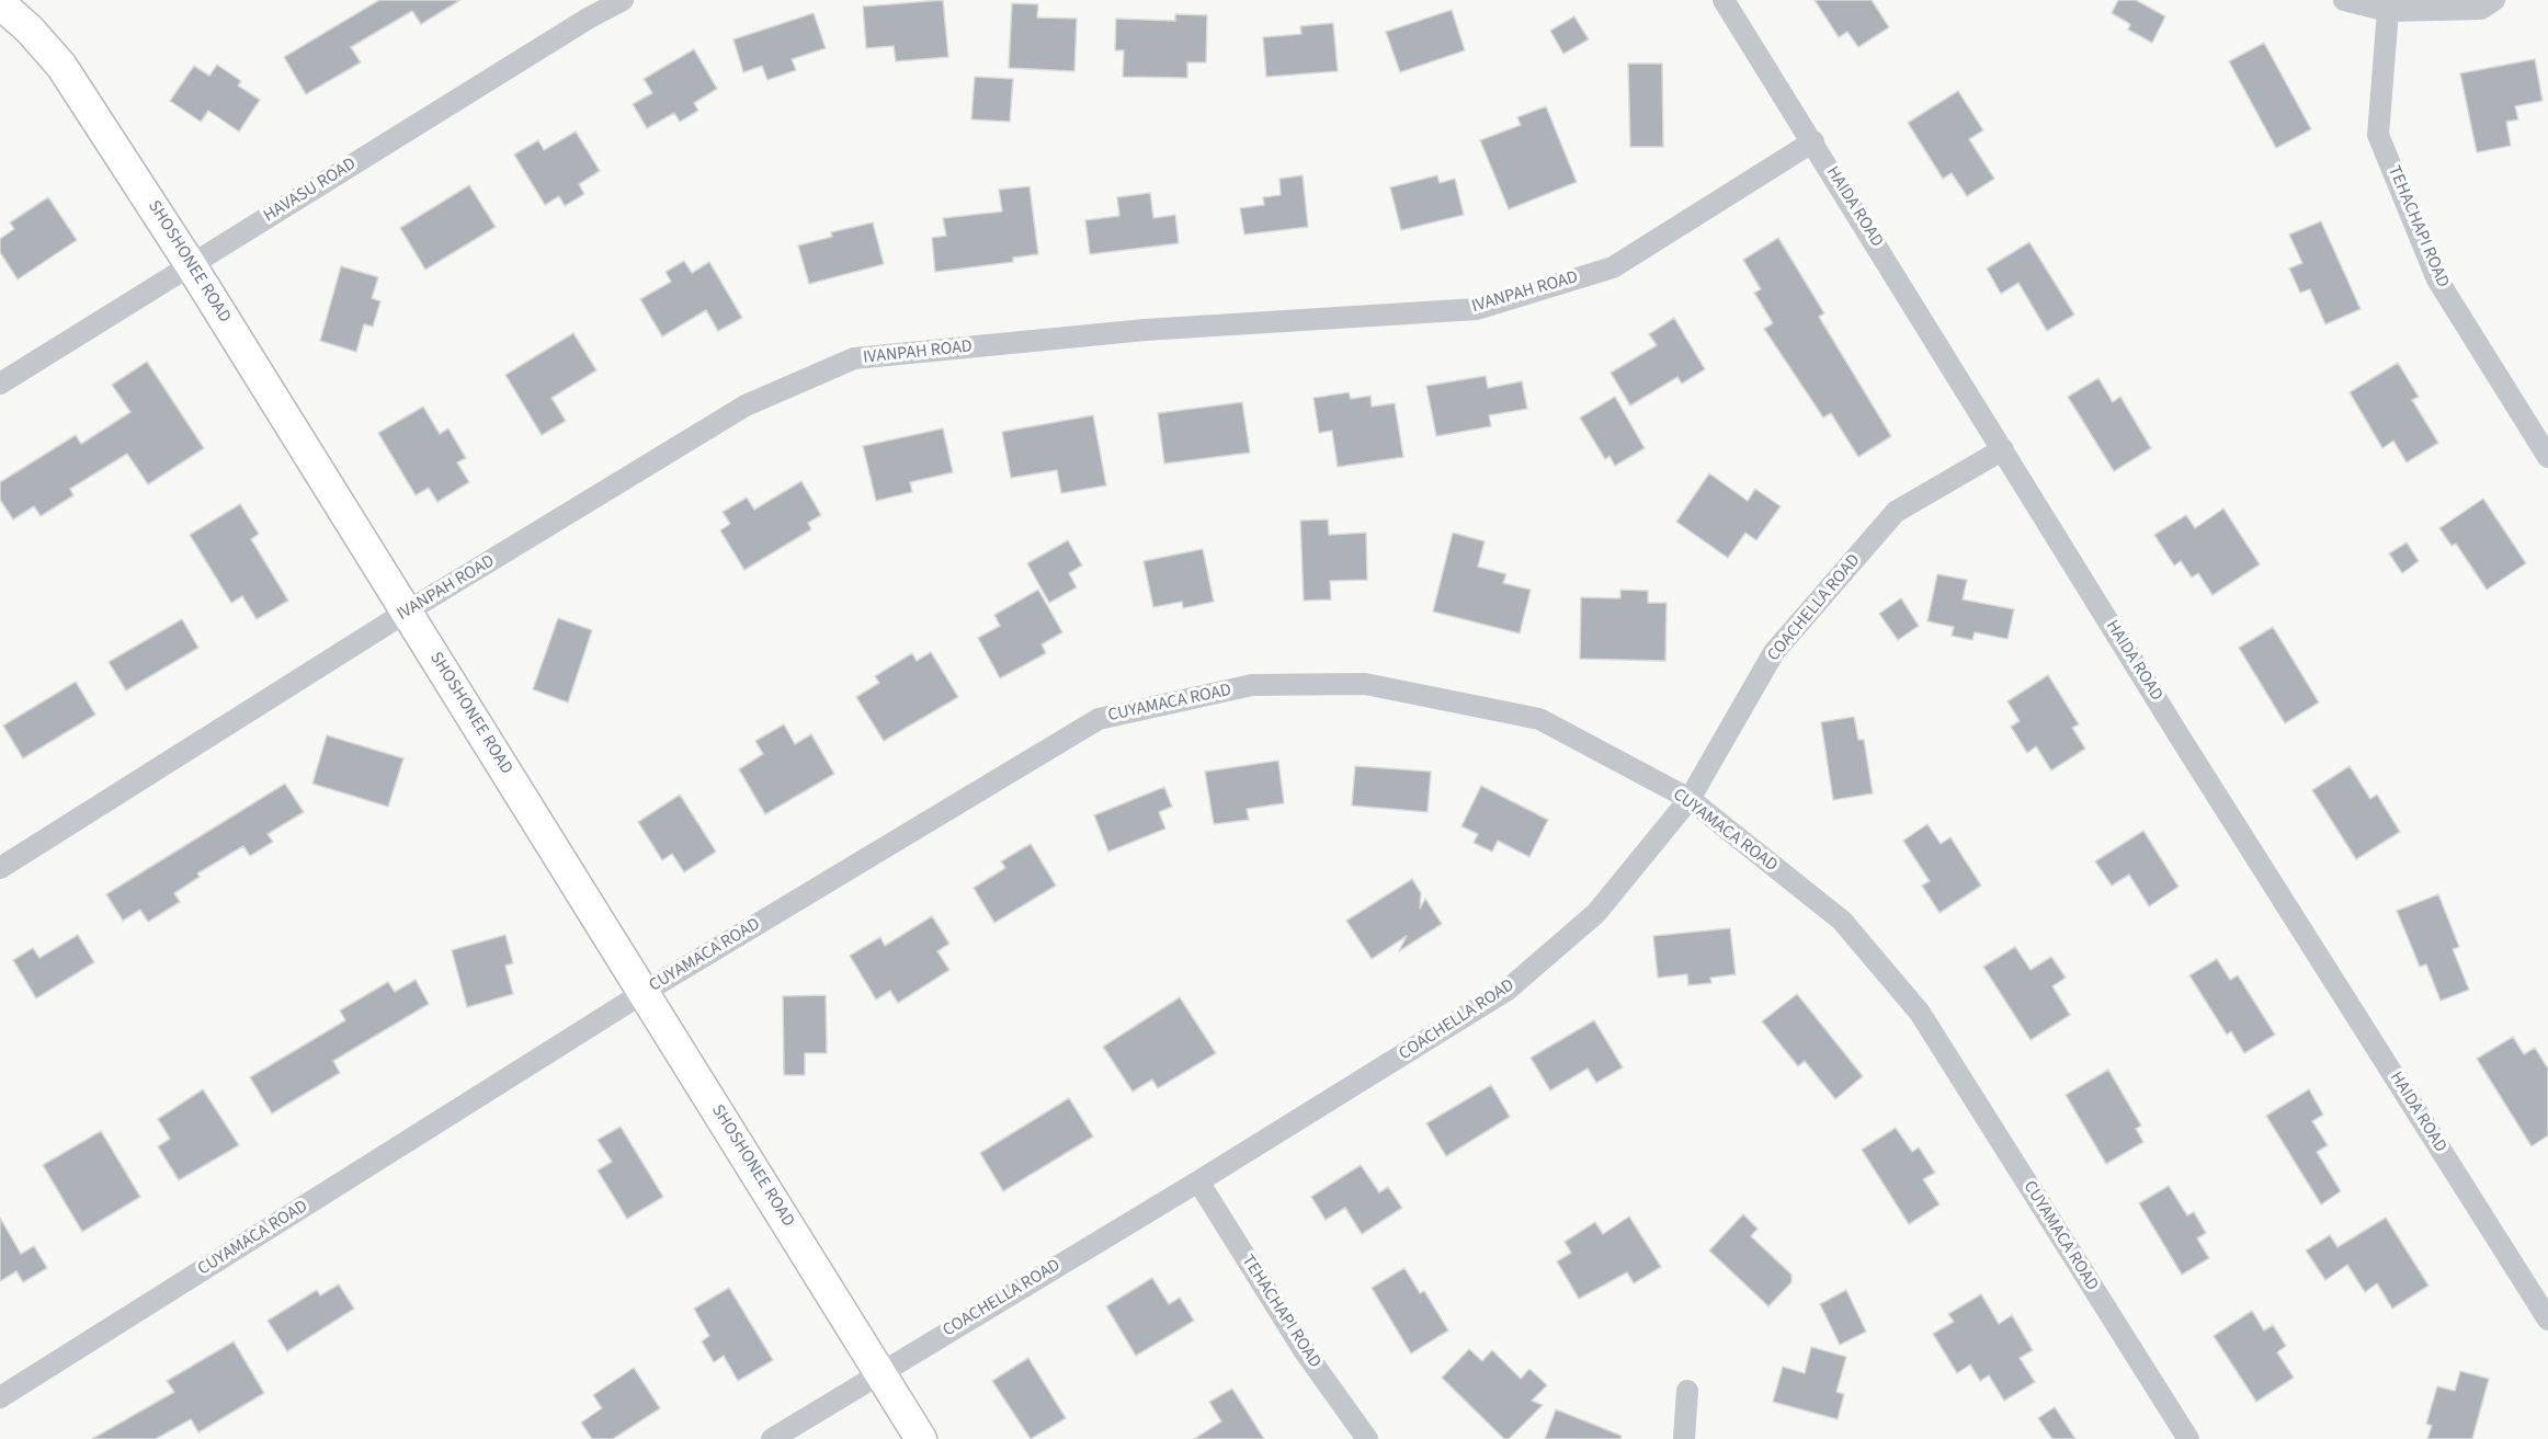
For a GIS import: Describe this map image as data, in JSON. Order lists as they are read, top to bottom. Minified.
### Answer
{"streets":{"street":["HAVASU ROAD","HAIDA ROAD","TEHACHAPI ROAD","SHOSHONEE ROAD","IVANPAH ROAD","COACHELLA ROAD","CUYAMACA ROAD"]},"crossings":[["HAVASU ROAD","SHOSHONEE ROAD"],["HAIDA ROAD","IVANPAH ROAD"],["HAIDA ROAD","COACHELLA ROAD"],["TEHACHAPI ROAD","COACHELLA ROAD"],["SHOSHONEE ROAD","IVANPAH ROAD"],["SHOSHONEE ROAD","COACHELLA ROAD"],["SHOSHONEE ROAD","CUYAMACA ROAD"],["COACHELLA ROAD","CUYAMACA ROAD"]]}
